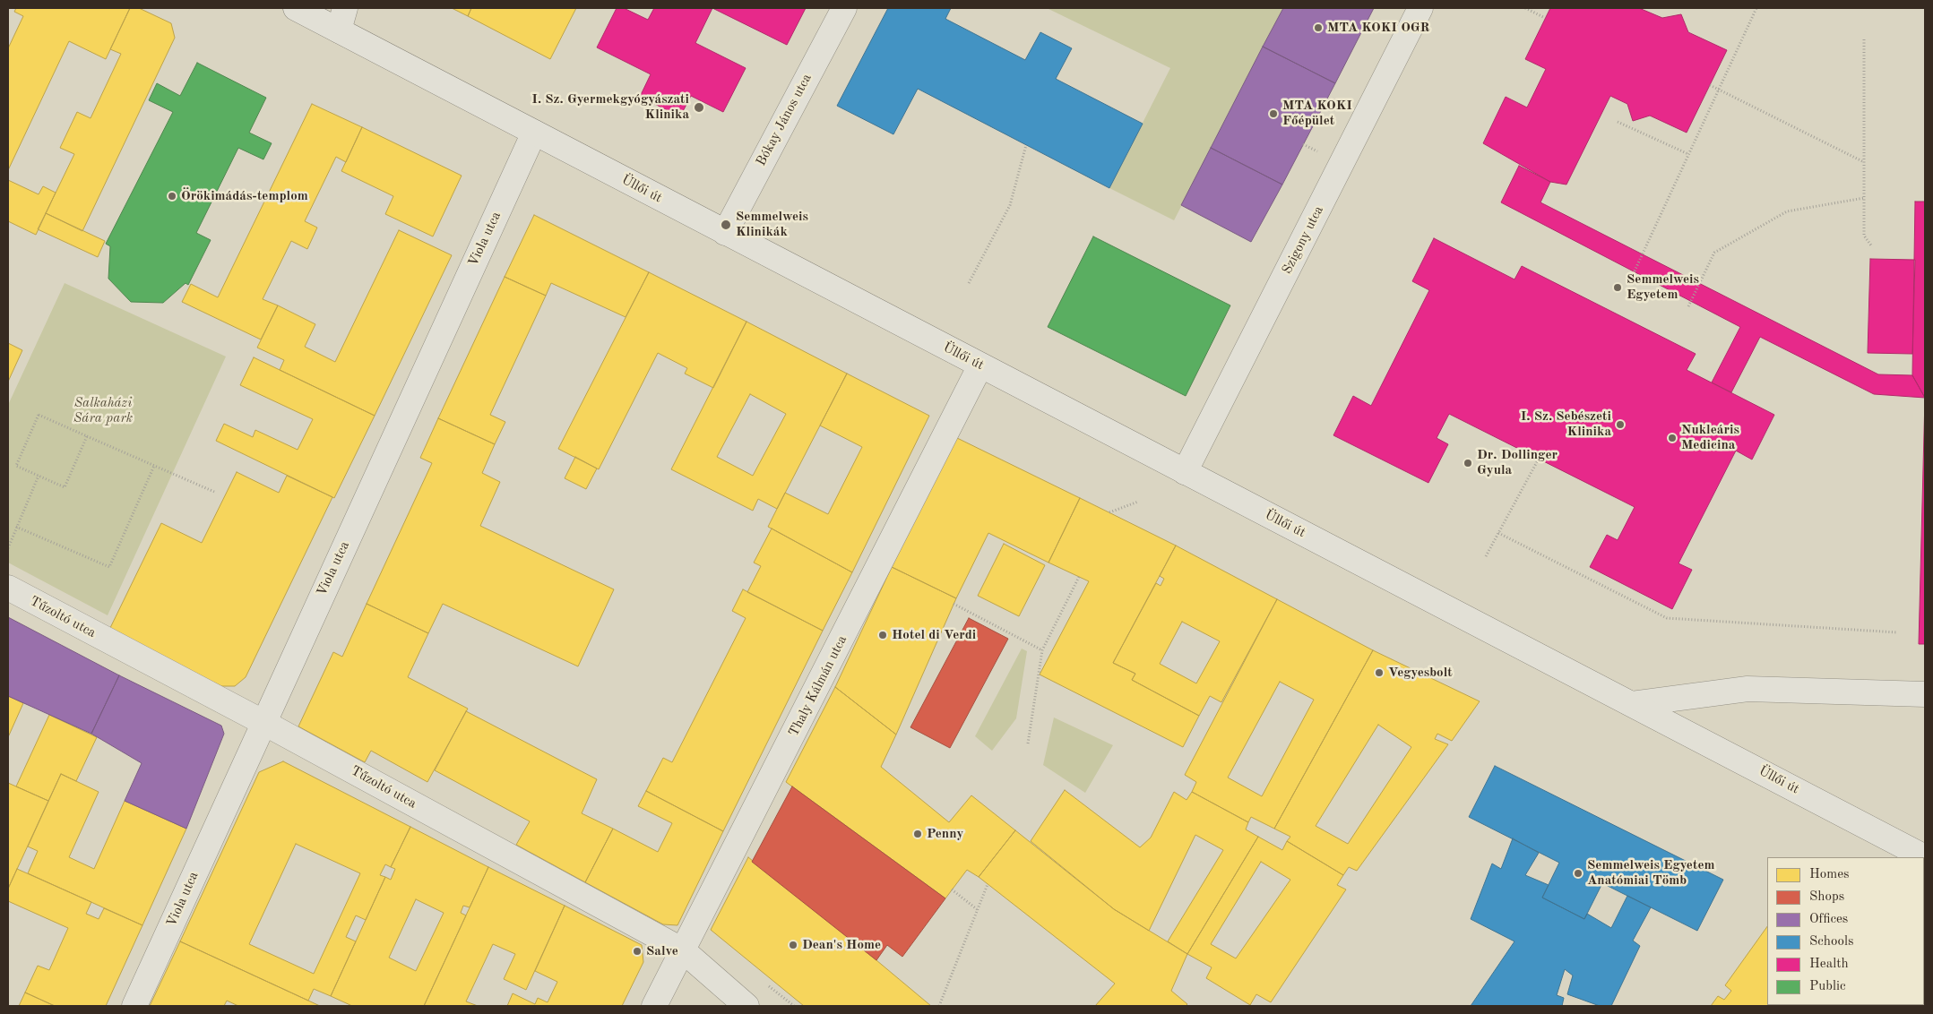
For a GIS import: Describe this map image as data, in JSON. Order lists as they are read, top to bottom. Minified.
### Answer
{"streets":{"street":["Bókay János utca","Üllői út","Viola utca","Szigony utca","Tűzoltó utca","Thaly Kálmán utca"]},"crossings":[["Bókay János utca","Üllői út"],["Üllői út","Viola utca"],["Üllői út","Szigony utca"],["Üllői út","Thaly Kálmán utca"],["Viola utca","Tűzoltó utca"],["Tűzoltó utca","Thaly Kálmán utca"]],"parks":["Salkaházi Sára park"],"places":["MTA KOKI OGR","I. Sz. Gyermekgyógyászati Klinika","MTA KOKI Főépület","Örökimádás-templom","Semmelweis Klinikák","Semmelweis Egyetem","I. Sz. Sebészeti Klinika","Nukleáris Medicina","Dr. Dollinger Gyula","Hotel di Verdi","Vegyesbolt","Penny","Semmelweis Egyetem Anatómiai Tömb","Dean's Home","Salve"],"legend":["Homes","Shops","Offices","Schools","Health","Public"]}
